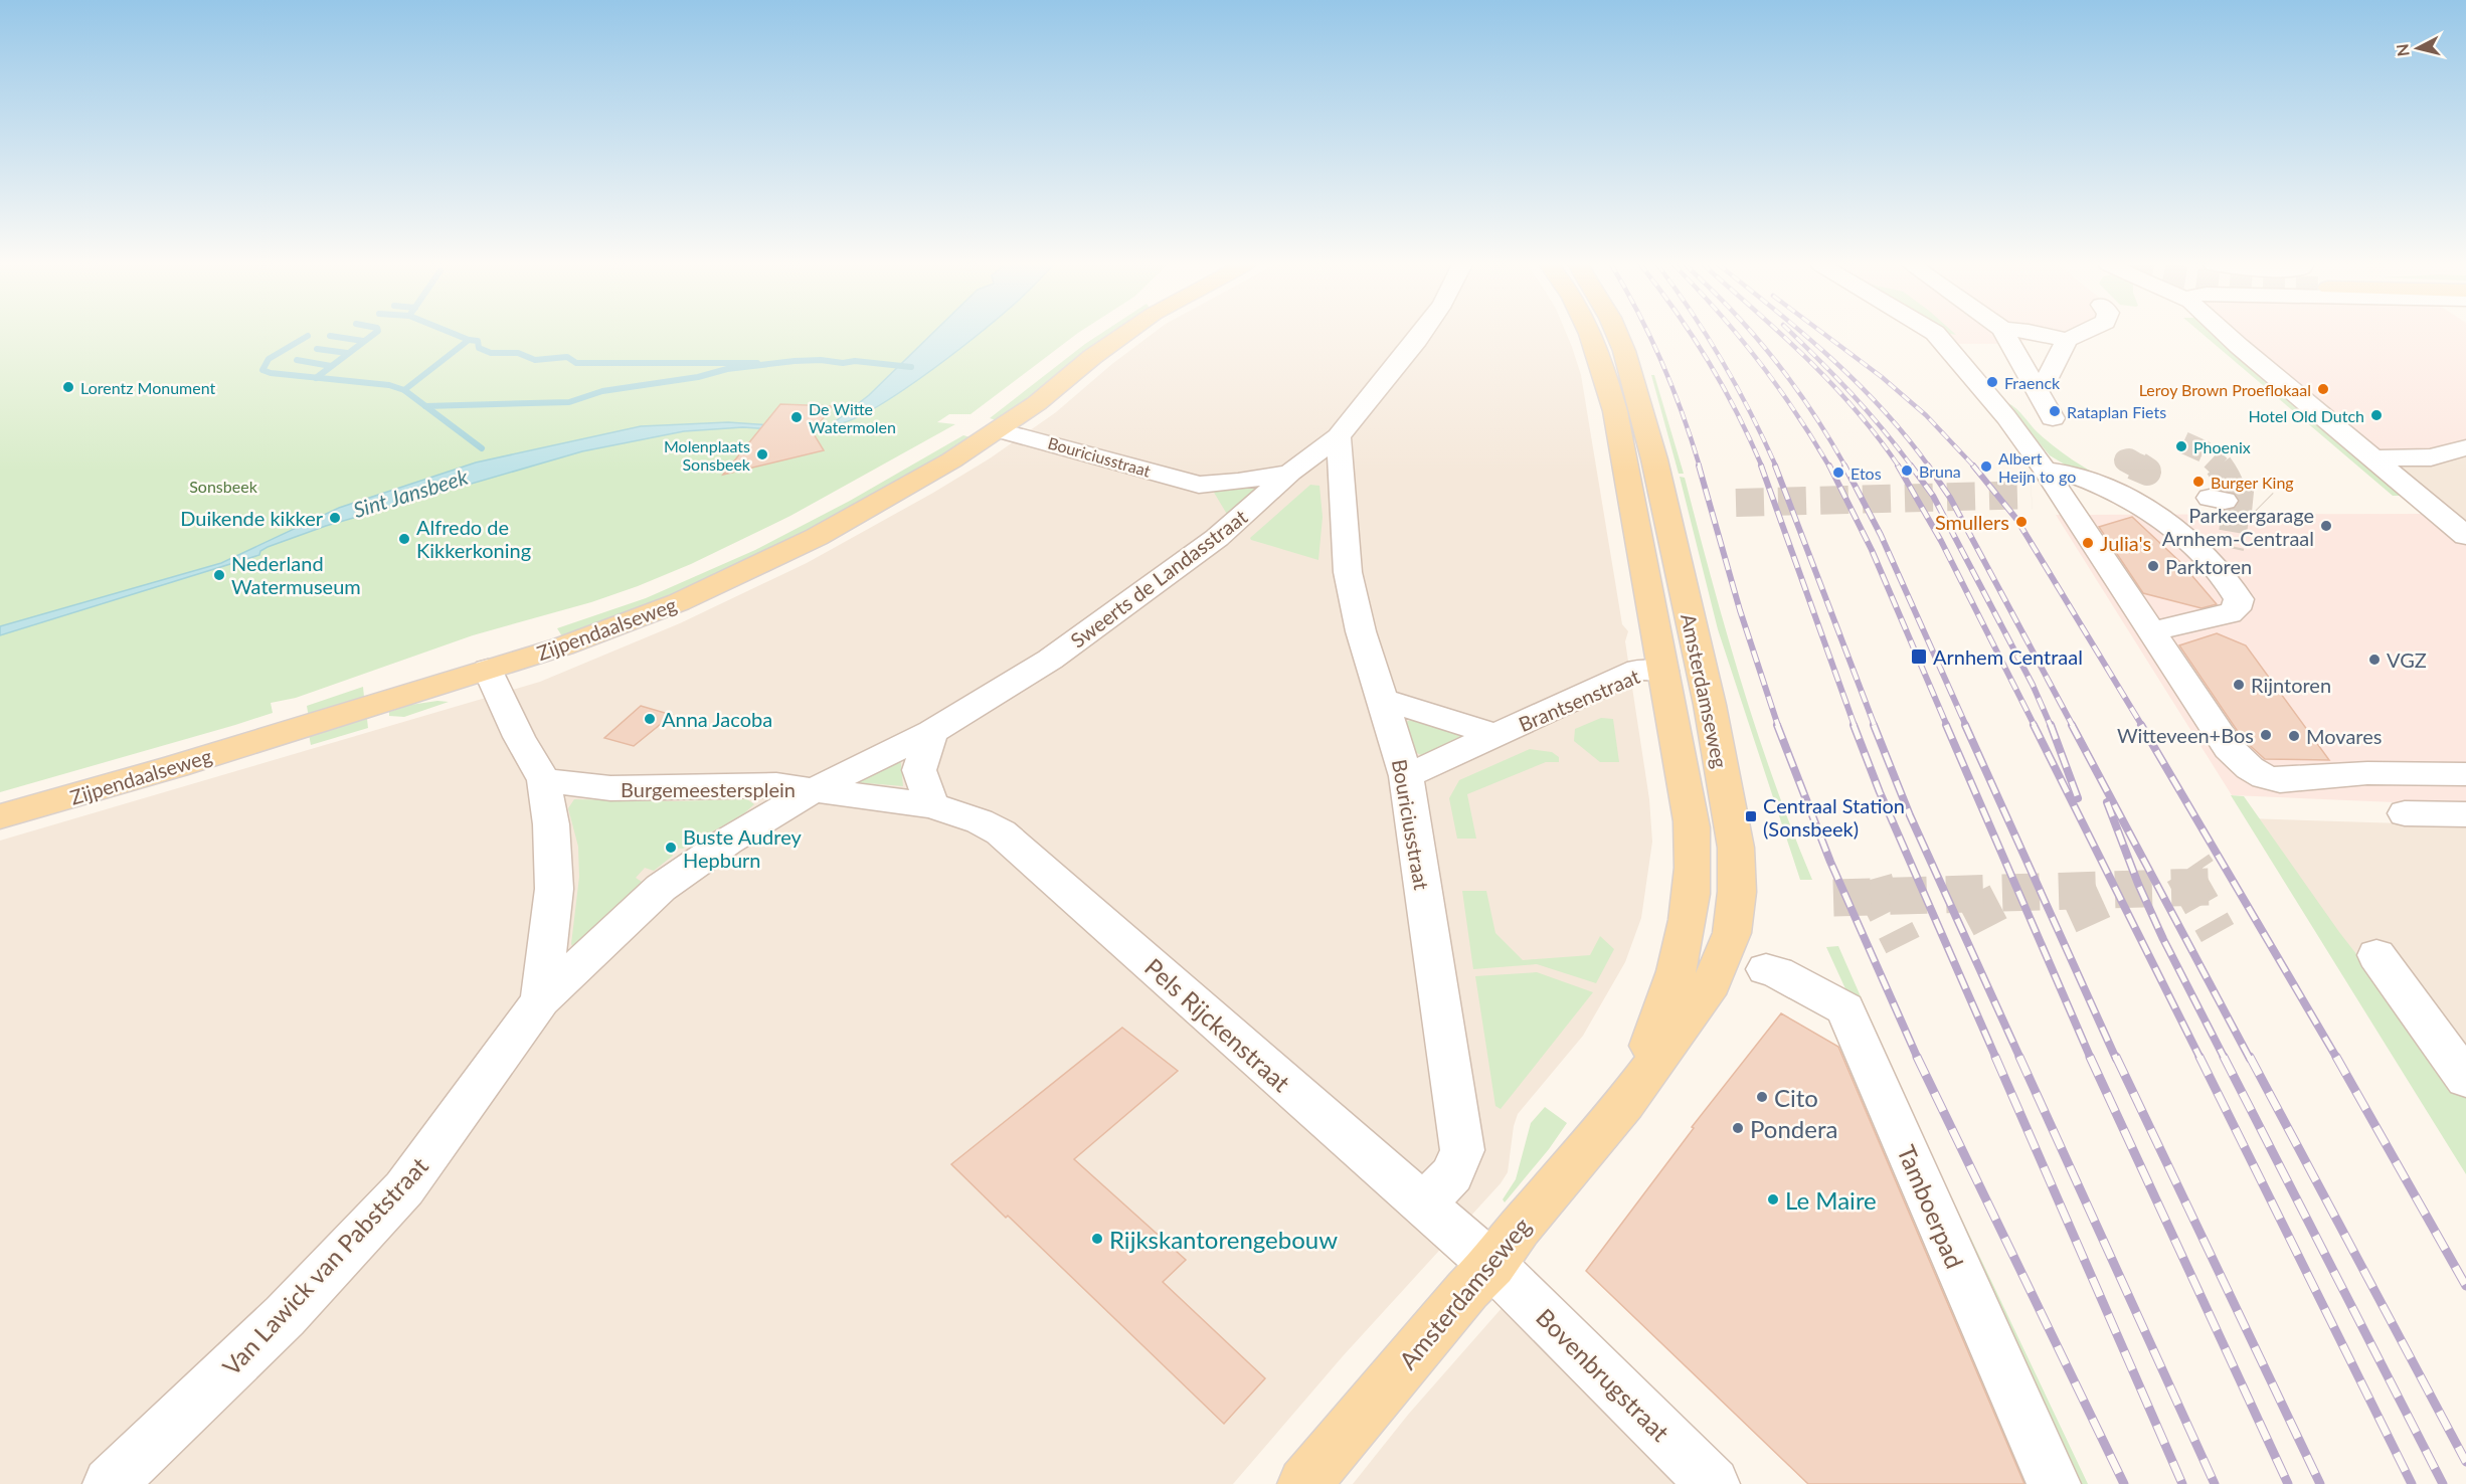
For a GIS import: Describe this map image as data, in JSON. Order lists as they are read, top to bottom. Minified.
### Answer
{"streets":{"main road":["Zijpendaalseweg","Amsterdamseweg"],"street":["Bouriciusstraat","Sweerts de Landasstraat","Brantsenstraat","Burgemeestersplein","Pels Rijckenstraat","Tamboerpad","Van Lawick van Pabststraat","Bovenbrugstraat"]},"crossings":[["Bouriciusstraat","Sweerts de Landasstraat"],["Bouriciusstraat","Zijpendaalseweg"],["Bouriciusstraat","Brantsenstraat"],["Bouriciusstraat","Pels Rijckenstraat"],["Sweerts de Landasstraat","Burgemeestersplein"],["Sweerts de Landasstraat","Pels Rijckenstraat"],["Amsterdamseweg","Brantsenstraat"],["Amsterdamseweg","Pels Rijckenstraat"],["Amsterdamseweg","Bovenbrugstraat"],["Burgemeestersplein","Pels Rijckenstraat"],["Burgemeestersplein","Van Lawick van Pabststraat"],["Pels Rijckenstraat","Bovenbrugstraat"]],"water":["Sint Jansbeek"],"parks":["Sonsbeek"],"places":{"other":["Fraenck","Lorentz Monument","Leroy Brown Proeflokaal","Rataplan Fiets","Hotel Old Dutch","De Witte Watermolen","Phoenix","Molenplaats Sonsbeek","Albert Heijn to go","Bruna","Etos","Burger King","Duikende kikker","Smullers","Parkeergarage Arnhem-Centraal","Alfredo de Kikkerkoning","Julia's","Parktoren","Nederland Watermuseum","VGZ","Rijntoren","Anna Jacoba","Witteveen+Bos","Movares","Buste Audrey Hepburn","Cito","Pondera","Le Maire","Rijkskantorengebouw"],"transit":["Arnhem Centraal","Centraal Station (Sonsbeek)"]},"north":"left"}
